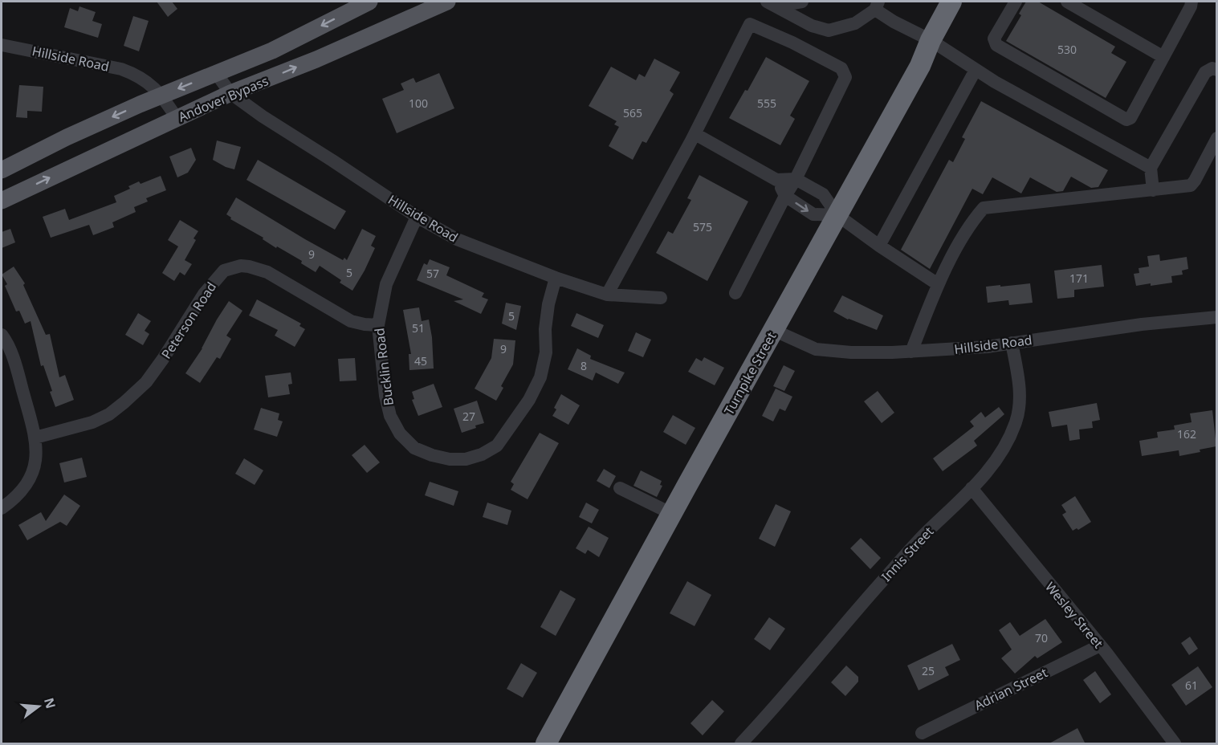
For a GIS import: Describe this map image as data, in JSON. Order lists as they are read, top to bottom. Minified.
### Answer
{"streets":{"highway":["Turnpike Street"],"main road":["Andover Bypass"],"street":["Hillside Road","Peterson Road","Bucklin Road","Innis Street","Wesley Street","Adrian Street"]},"crossings":[["Hillside Road","Andover Bypass"],["Hillside Road","Bucklin Road"],["Hillside Road","Turnpike Street"],["Hillside Road","Innis Street"],["Peterson Road","Bucklin Road"],["Innis Street","Wesley Street"],["Wesley Street","Adrian Street"]],"house_numbers":["530","100","555","565","575","9","5","57","171","5","51","9","45","8","27","162","70","25","61"],"north":"right"}
